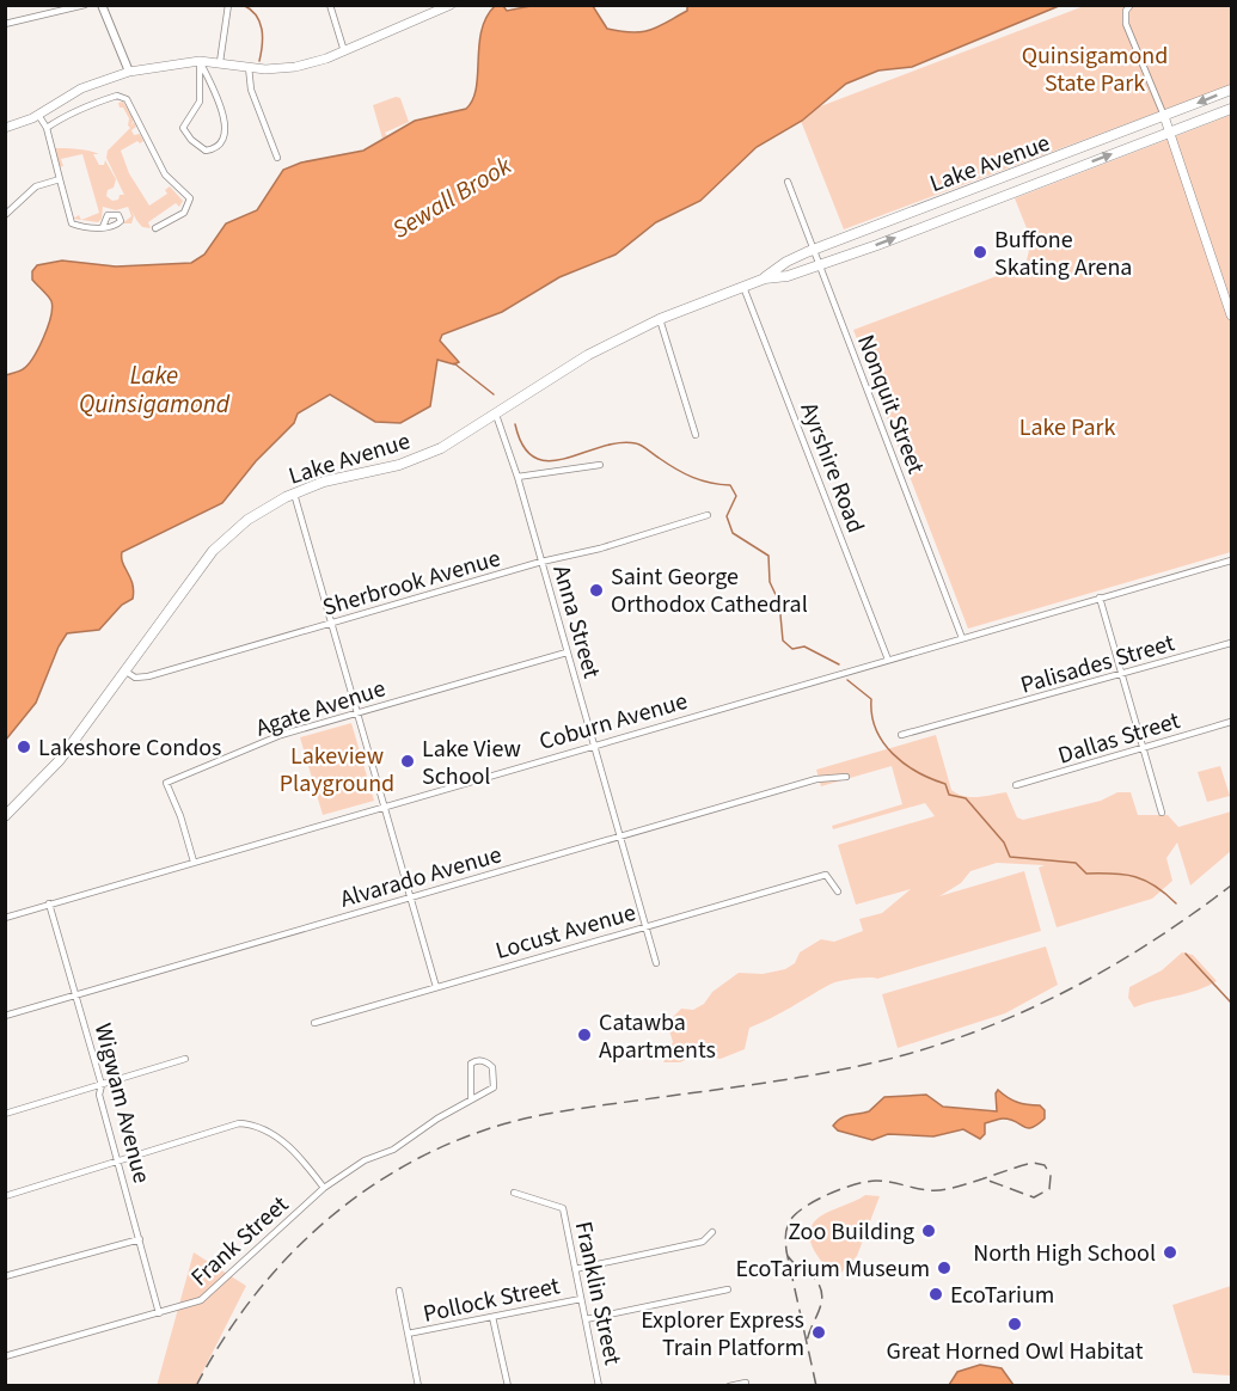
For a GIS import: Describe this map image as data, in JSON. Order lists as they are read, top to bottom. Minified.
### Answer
{"streets":{"main road":["Lake Avenue"],"street":["Nonquit Street","Ayrshire Road","Sherbrook Avenue","Anna Street","Palisades Street","Agate Avenue","Coburn Avenue","Dallas Street","Alvarado Avenue","Locust Avenue","Wigwam Avenue","Frank Street","Franklin Street","Pollock Street"]},"crossings":[["Lake Avenue","Nonquit Street"],["Lake Avenue","Ayrshire Road"],["Lake Avenue","Sherbrook Avenue"],["Lake Avenue","Anna Street"],["Nonquit Street","Coburn Avenue"],["Ayrshire Road","Coburn Avenue"],["Sherbrook Avenue","Anna Street"],["Anna Street","Agate Avenue"],["Anna Street","Coburn Avenue"],["Anna Street","Alvarado Avenue"],["Anna Street","Locust Avenue"],["Agate Avenue","Coburn Avenue"],["Coburn Avenue","Wigwam Avenue"],["Alvarado Avenue","Wigwam Avenue"],["Wigwam Avenue","Frank Street"],["Franklin Street","Pollock Street"]],"water":["Sewall Brook","Lake Quinsigamond"],"parks":["Quinsigamond State Park","Lake Park","Lakeview Playground"],"places":["Buffone Skating Arena","Saint George Orthodox Cathedral","Lakeshore Condos","Lake View School","Catawba Apartments","Zoo Building","North High School","EcoTarium Museum","EcoTarium","Great Horned Owl Habitat","Explorer Express Train Platform"]}
